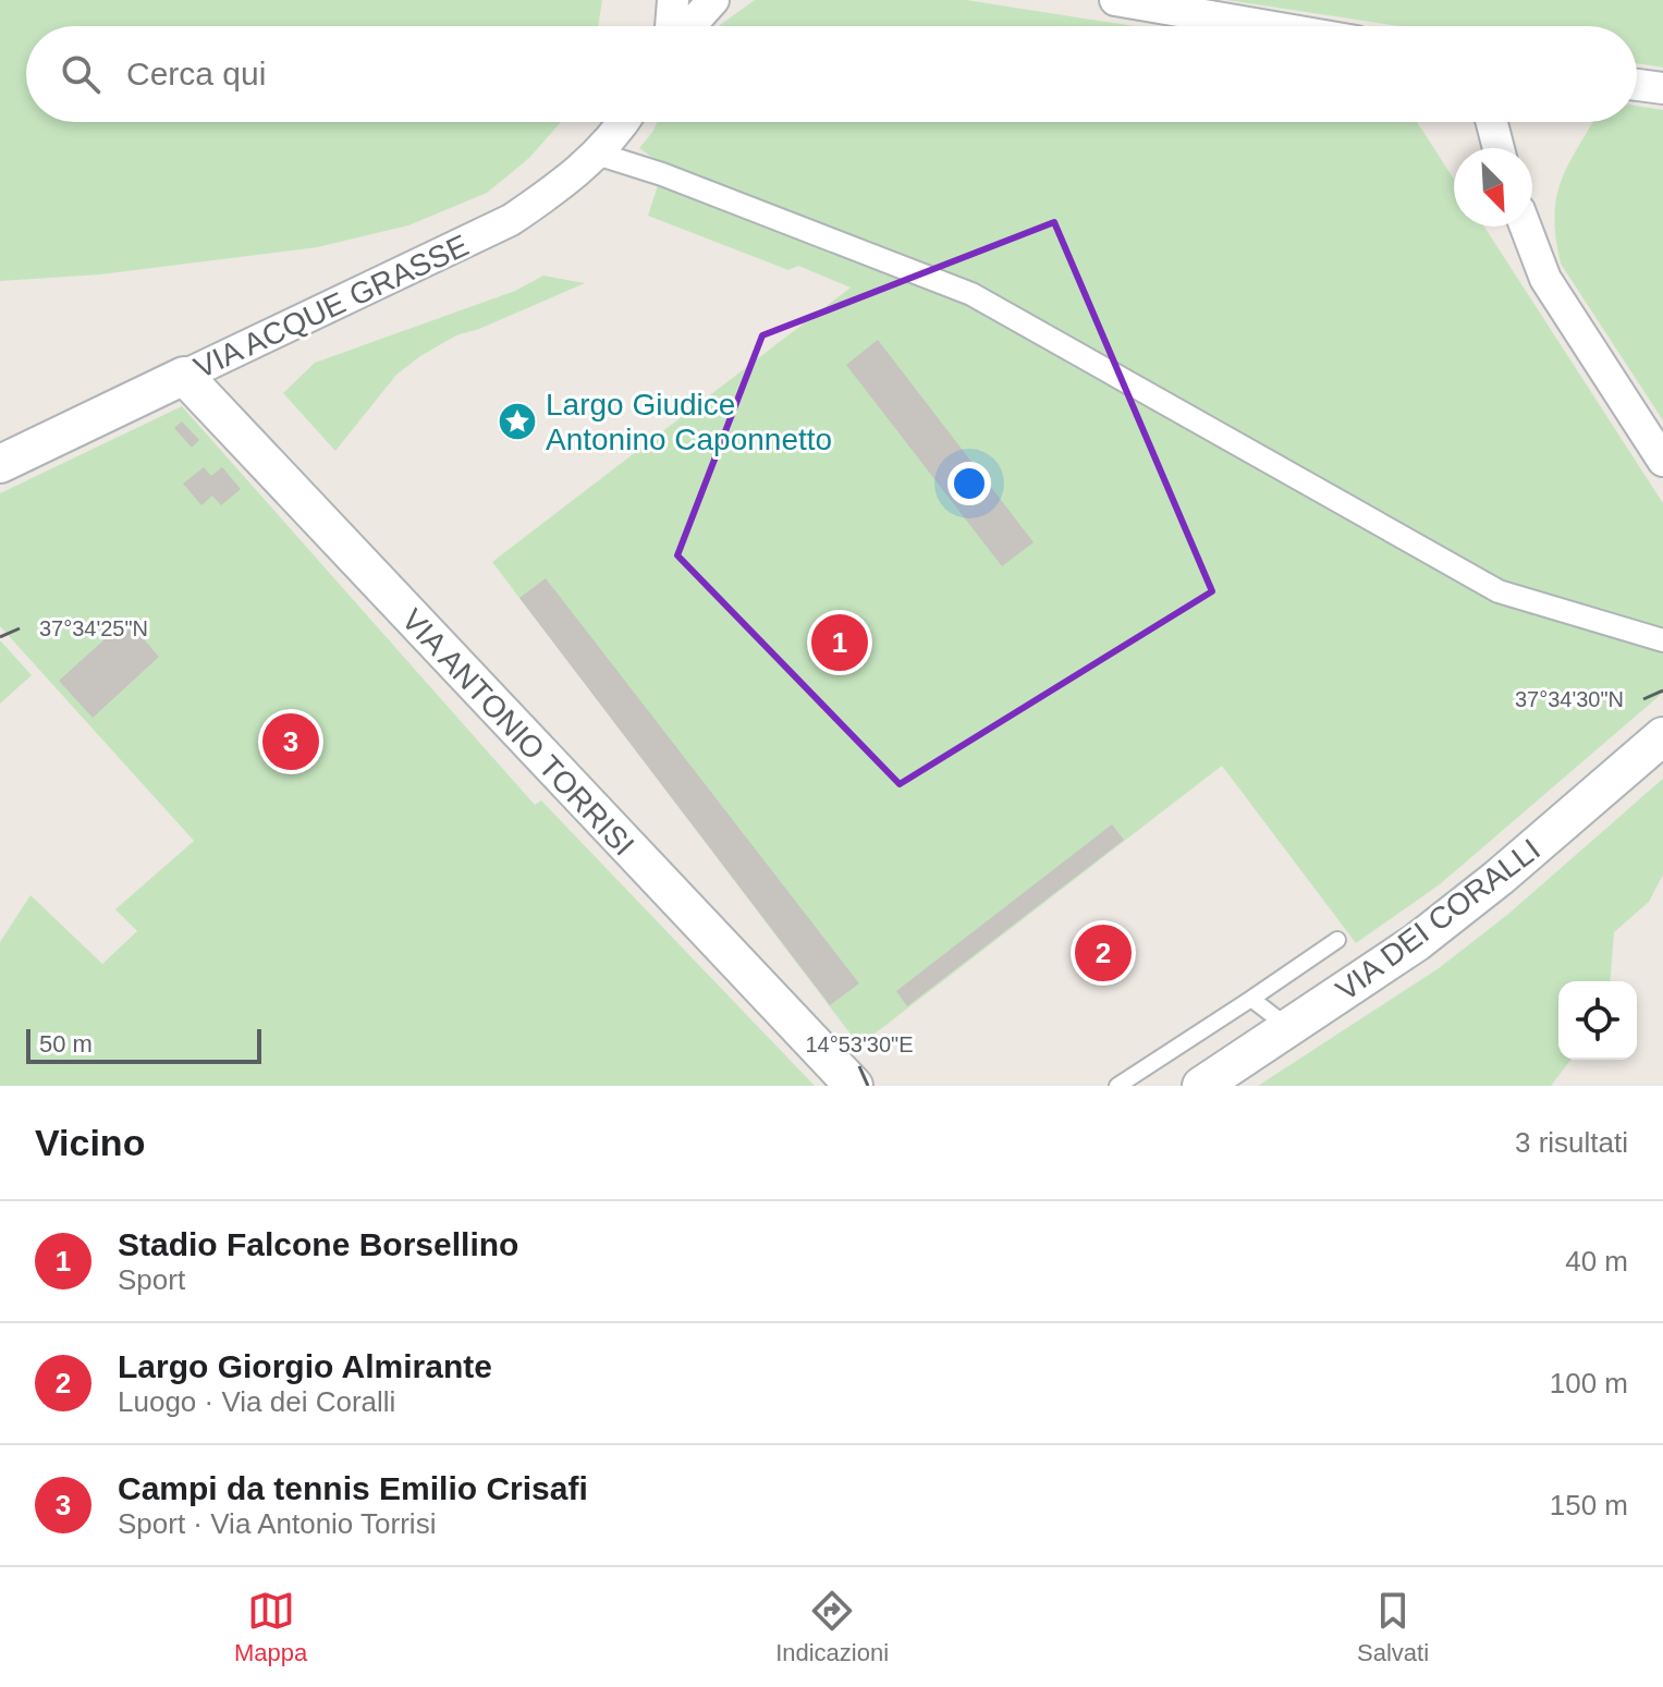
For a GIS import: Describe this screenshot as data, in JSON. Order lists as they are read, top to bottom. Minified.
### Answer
{"streets":{"street":["VIA ACQUE GRASSE","VIA ANTONIO TORRISI","VIA DEI CORALLI"]},"crossings":[["VIA ACQUE GRASSE","VIA ANTONIO TORRISI"]],"places":{"place":["Largo Giudice Antonino Caponnetto"]},"scale_bar":"50 m","north":"bottom right","page":{"search":"Cerca qui","pins":["1","3","2"],"scale":"50 m","heading":["Vicino","3 risultati"],"list":[{"mark":"1","name":"Stadio Falcone Borsellino","note":"Sport","value":"40 m"},{"mark":"2","name":"Largo Giorgio Almirante","note":"Luogo · Via dei Coralli","value":"100 m"},{"mark":"3","name":"Campi da tennis Emilio Crisafi","note":"Sport · Via Antonio Torrisi","value":"150 m"}],"nav":["Mappa","Indicazioni","Salvati"]},"coordinates":["37°34'25\"N","37°34'30\"N","14°53'30\"E"]}
